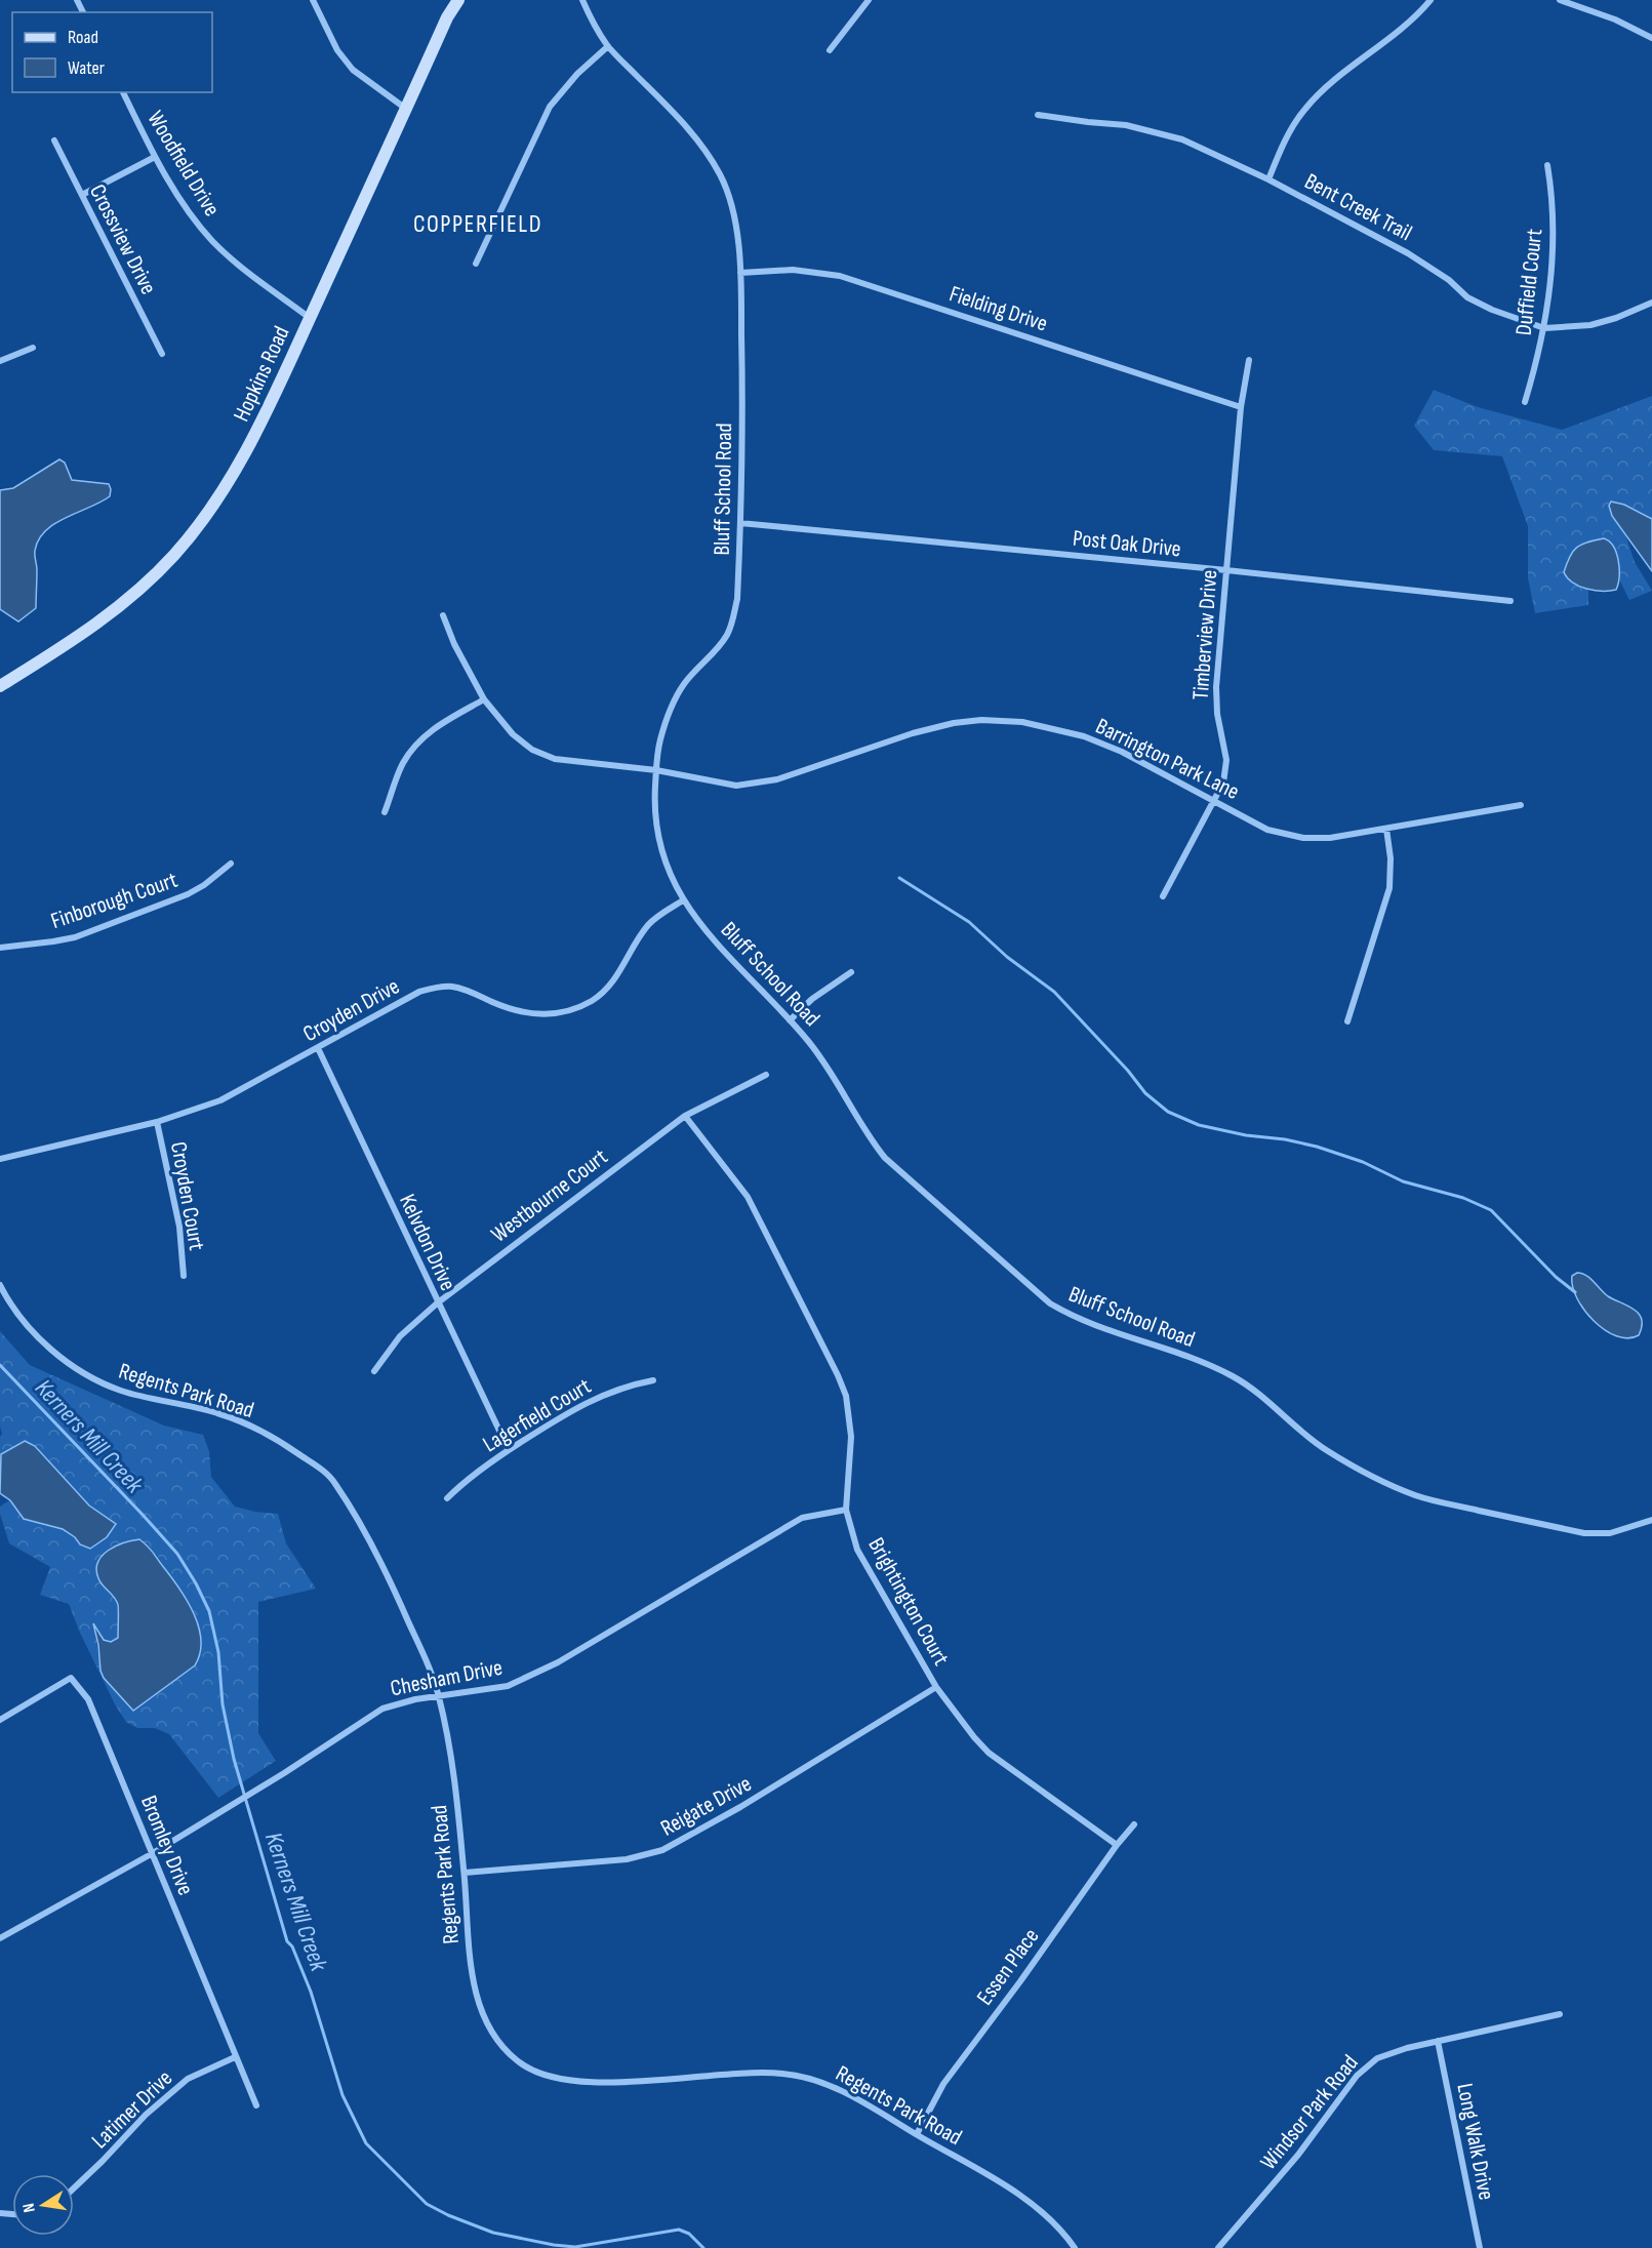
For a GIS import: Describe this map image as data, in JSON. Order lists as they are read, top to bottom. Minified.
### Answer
{"streets":{"main road":["Hopkins Road"],"street":["Woodfield Drive","Bent Creek Trail","Crossview Drive","Duffield Court","Fielding Drive","Bluff School Road","Post Oak Drive","Timberview Drive","Barrington Park Lane","Finborough Court","Croyden Drive","Westbourne Court","Croyden Court","Kelvdon Drive","Regents Park Road","Lagerfield Court","Brightington Court","Chesham Drive","Reigate Drive","Bromley Drive","Essen Place","Latimer Drive","Windsor Park Road","Long Walk Drive"]},"crossings":[["Woodfield Drive","Hopkins Road"],["Bent Creek Trail","Duffield Court"],["Fielding Drive","Bluff School Road"],["Fielding Drive","Timberview Drive"],["Bluff School Road","Post Oak Drive"],["Bluff School Road","Barrington Park Lane"],["Bluff School Road","Croyden Drive"],["Post Oak Drive","Timberview Drive"],["Timberview Drive","Barrington Park Lane"],["Croyden Drive","Croyden Court"],["Croyden Drive","Kelvdon Drive"],["Westbourne Court","Kelvdon Drive"],["Westbourne Court","Brightington Court"],["Kelvdon Drive","Lagerfield Court"],["Regents Park Road","Chesham Drive"],["Regents Park Road","Reigate Drive"],["Regents Park Road","Essen Place"],["Brightington Court","Chesham Drive"],["Brightington Court","Reigate Drive"],["Brightington Court","Essen Place"],["Chesham Drive","Bromley Drive"],["Bromley Drive","Latimer Drive"],["Windsor Park Road","Long Walk Drive"]],"districts":["COPPERFIELD"],"water":["Kerners Mill Creek"],"legend":["Road","Water"],"north":"left"}
